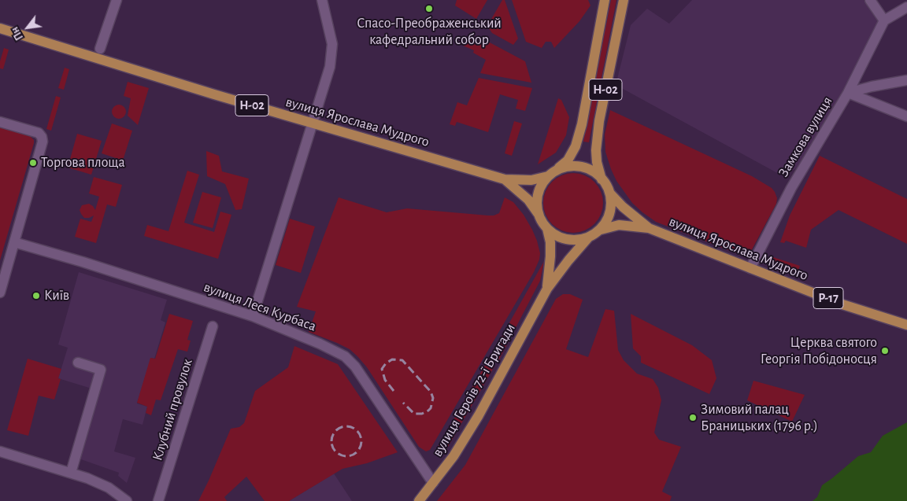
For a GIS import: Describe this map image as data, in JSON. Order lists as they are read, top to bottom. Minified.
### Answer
{"streets":{"main road":["Н-02","вулиця Ярослава Мудрого","Р-17","вулиця Героїв 72-ї Бригади"],"street":["Замкова вулиця","вулиця Леся Курбаса","Клубний провулок"]},"crossings":[["Н-02","вулиця Ярослава Мудрого"],["Н-02","вулиця Героїв 72-ї Бригади"],["вулиця Ярослава Мудрого","Замкова вулиця"],["вулиця Ярослава Мудрого","вулиця Героїв 72-ї Бригади"],["вулиця Леся Курбаса","вулиця Героїв 72-ї Бригади"]],"places":["Спасо-Преображенський кафедральний собор","Торгова площа","Київ","Церква святого Георгія Побідоносця","Зимовий палац Браницьких (1796 р.)"],"north":"bottom left"}
